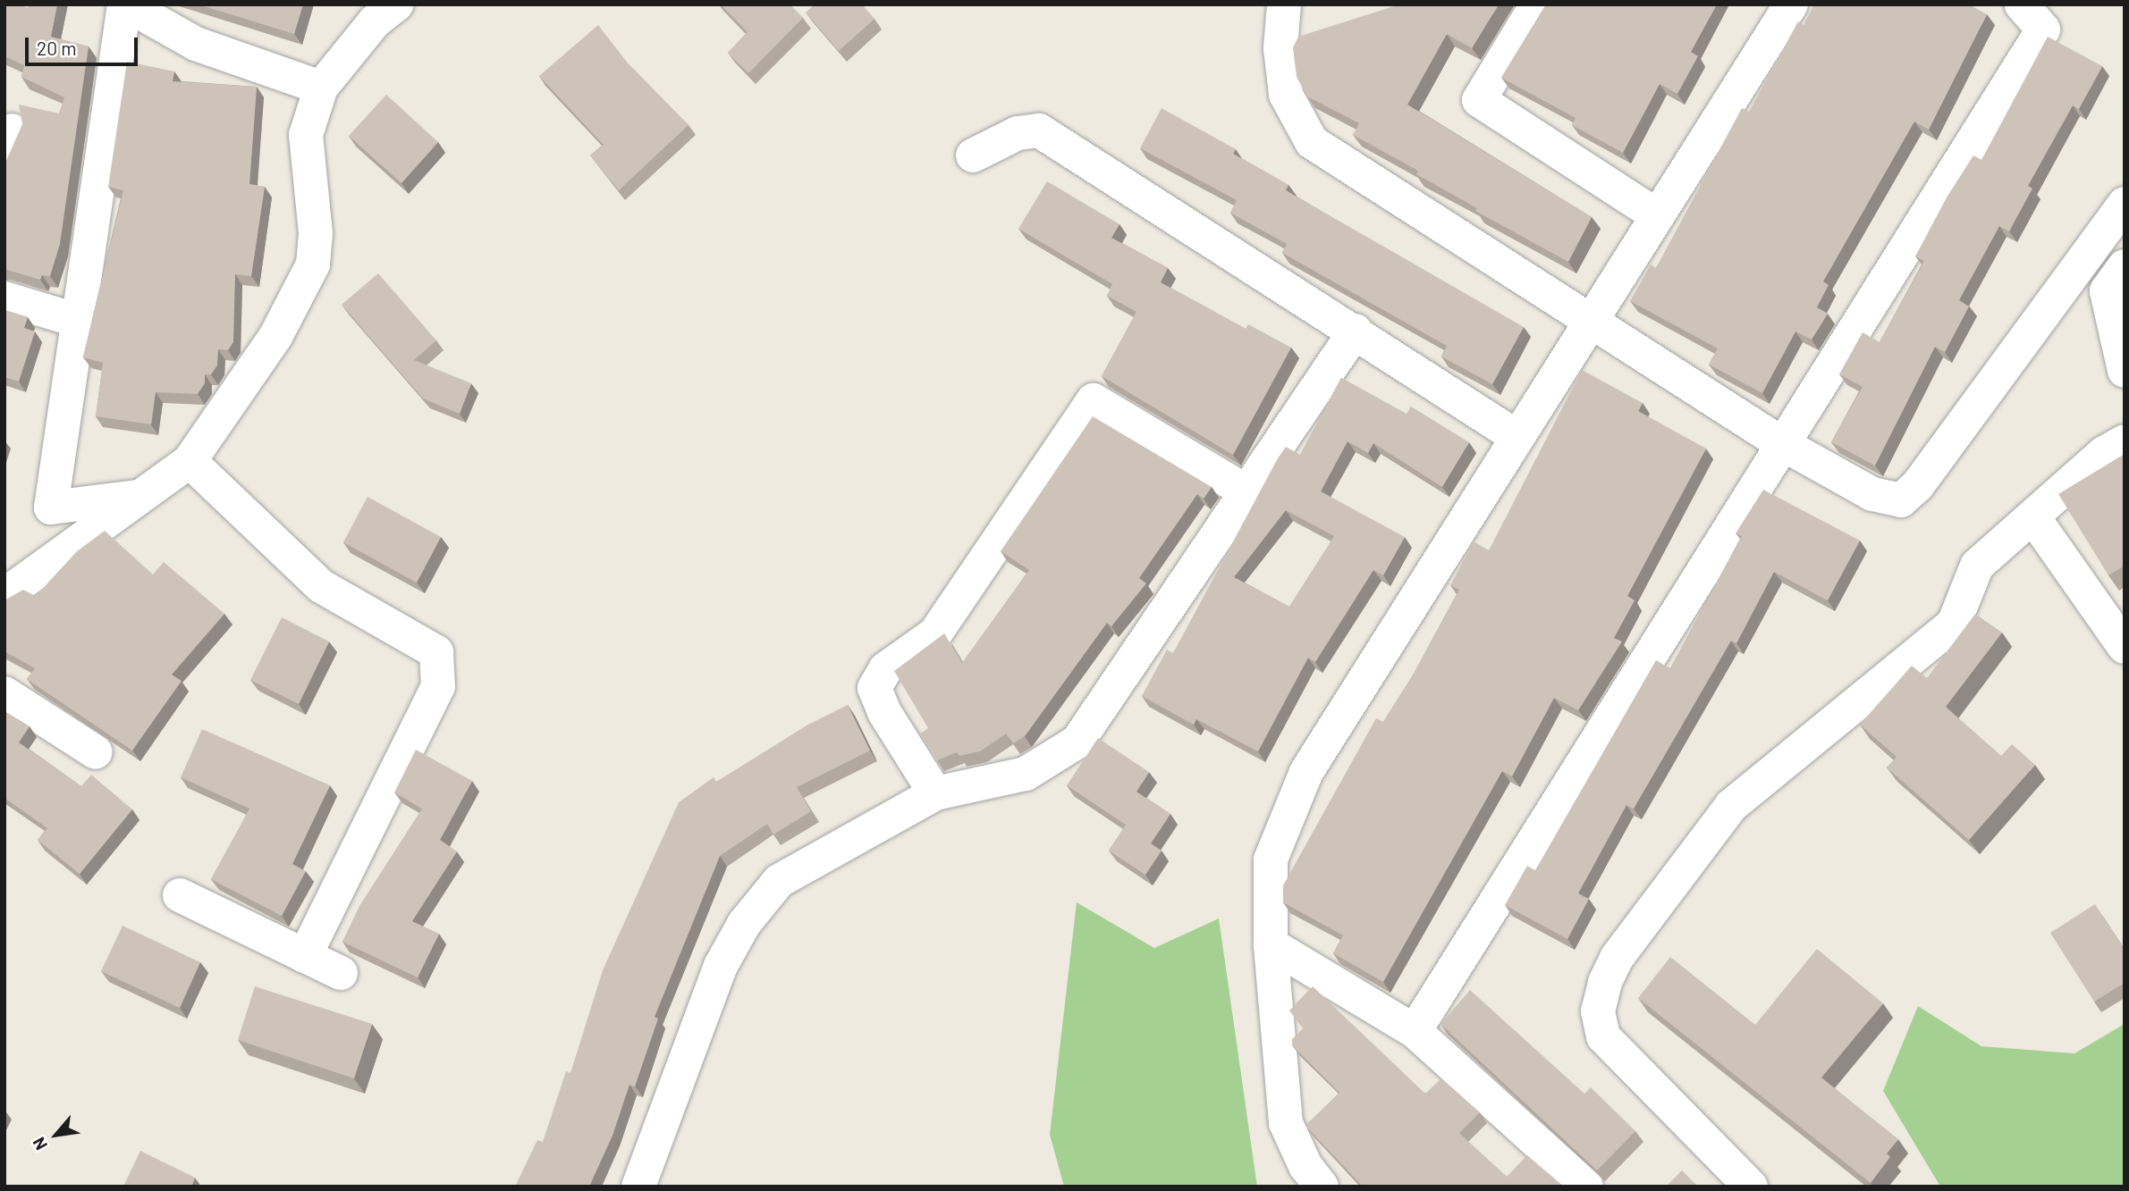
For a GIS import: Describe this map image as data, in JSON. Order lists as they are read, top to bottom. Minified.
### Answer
{"scale_bar":"20 m","north":"bottom left"}
